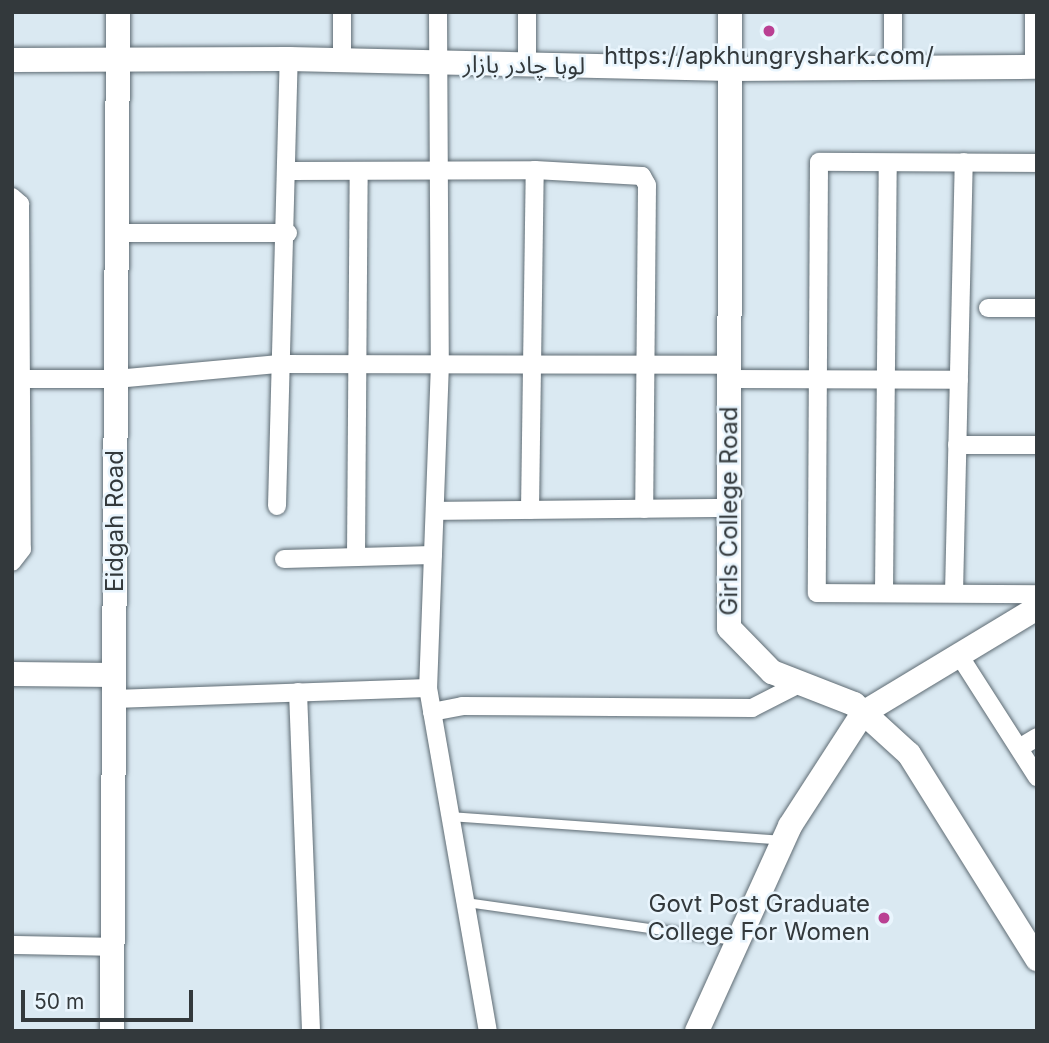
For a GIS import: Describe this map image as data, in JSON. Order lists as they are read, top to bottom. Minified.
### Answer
{"streets":{"street":["لوہا چادر بازار","Girls College Road","Eidgah Road"]},"crossings":[["لوہا چادر بازار","Girls College Road"],["لوہا چادر بازار","Eidgah Road"]],"places":["https://apkhungryshark.com/","Govt Post Graduate College For Women"],"scale_bar":"50 m"}
